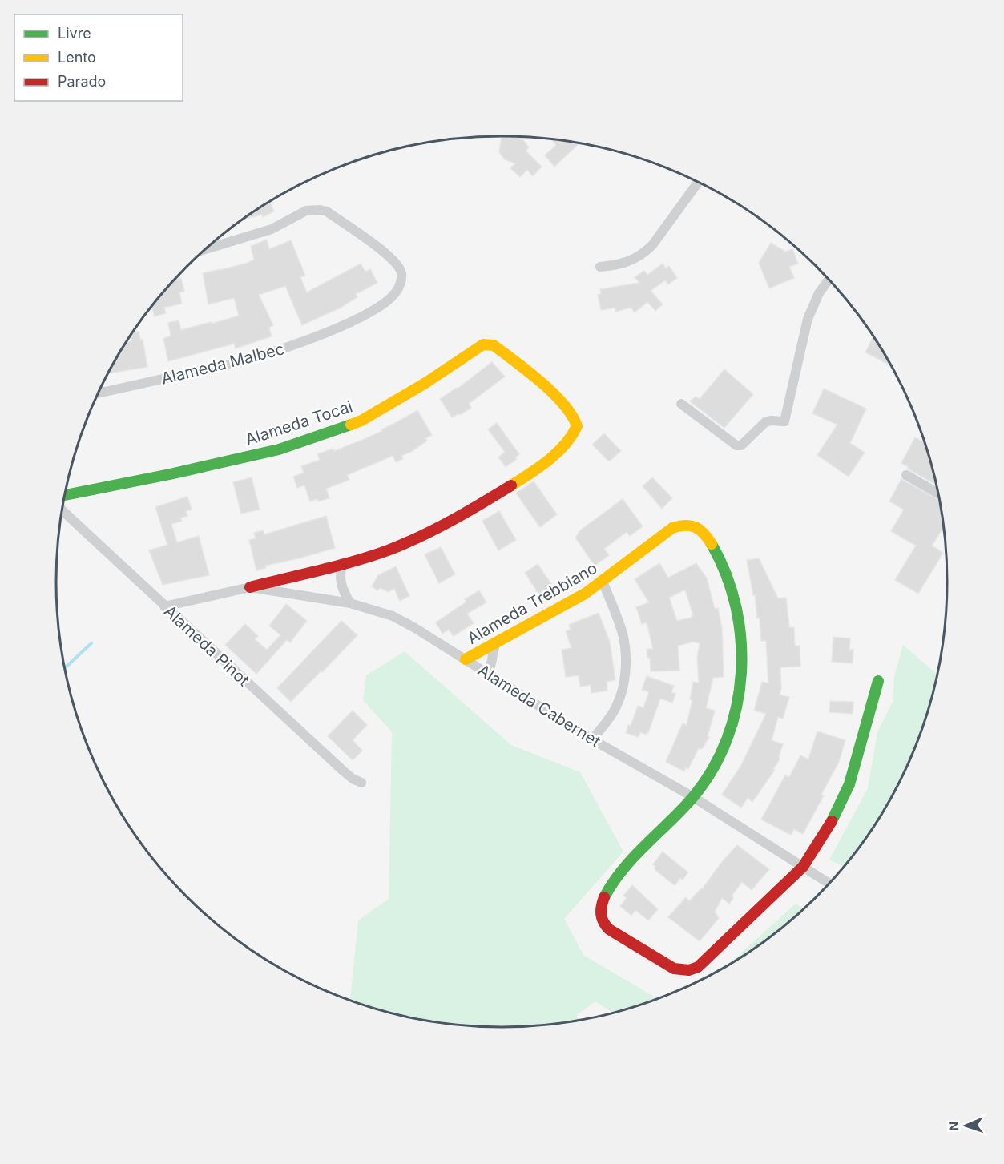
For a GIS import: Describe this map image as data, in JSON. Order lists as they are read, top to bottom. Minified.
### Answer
{"streets":{"street":["Alameda Malbec","Alameda Tocai","Alameda Trebbiano","Alameda Pinot","Alameda Cabernet"]},"crossings":[["Alameda Trebbiano","Alameda Cabernet"],["Alameda Pinot","Alameda Cabernet"]],"legend":["Livre","Lento","Parado"],"north":"left"}
